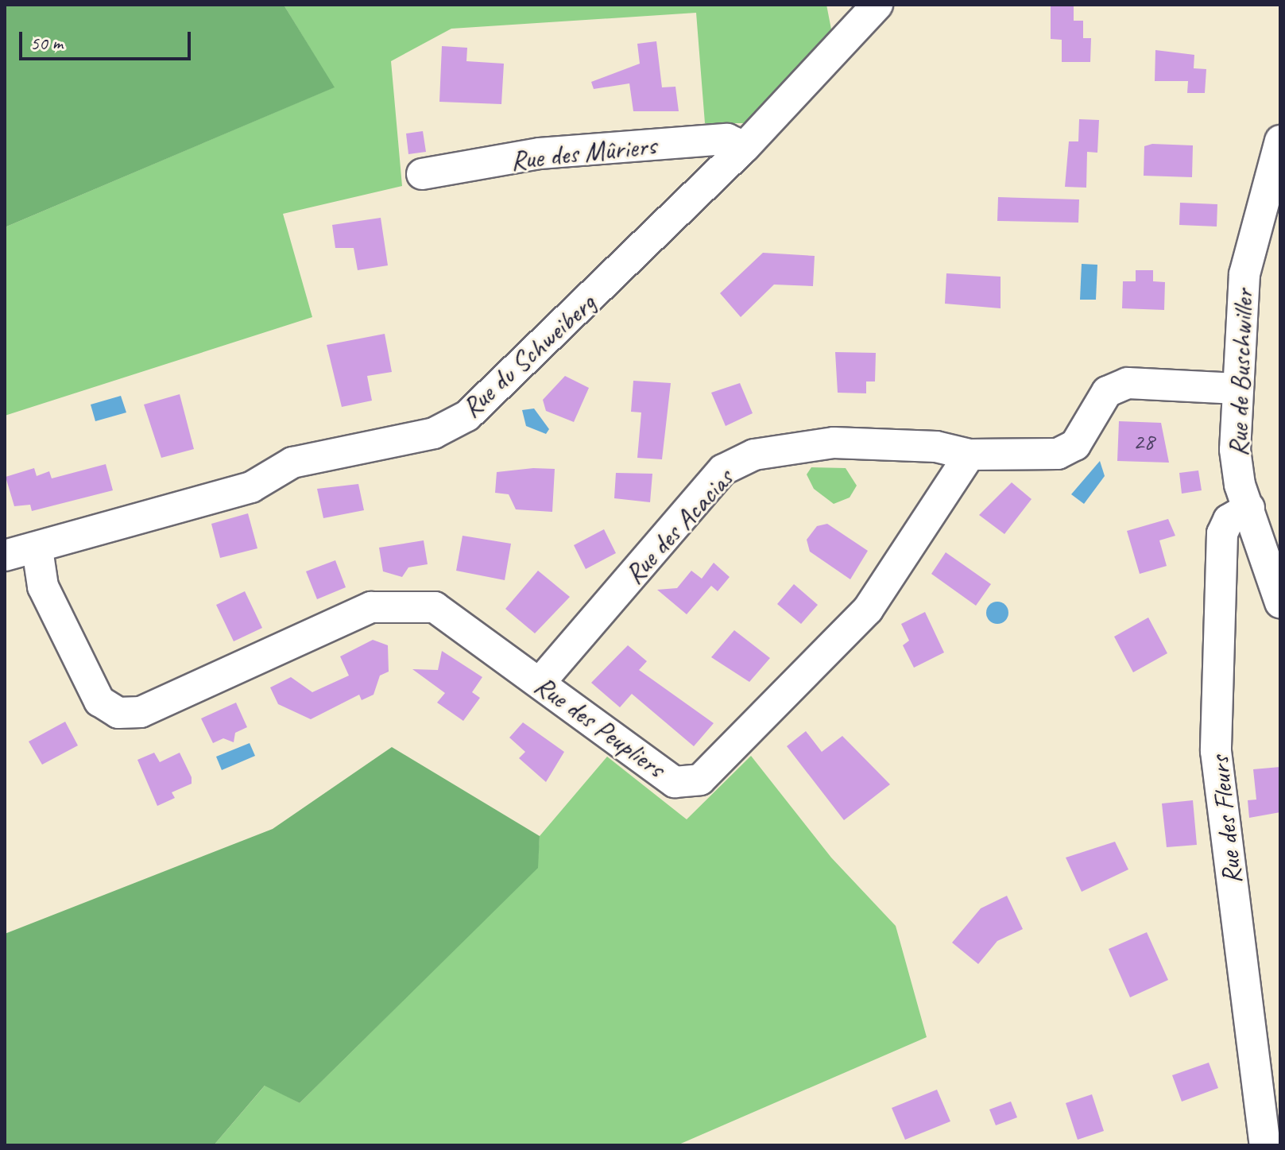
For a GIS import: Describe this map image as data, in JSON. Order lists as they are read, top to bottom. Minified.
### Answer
{"streets":{"street":["Rue des Mûriers","Rue du Schweiberg","Rue de Buschwiller","Rue des Acacias","Rue des Peupliers","Rue des Fleurs"]},"crossings":[["Rue des Mûriers","Rue du Schweiberg"],["Rue du Schweiberg","Rue des Peupliers"],["Rue de Buschwiller","Rue des Fleurs"],["Rue des Acacias","Rue des Peupliers"]],"house_numbers":["28"],"scale_bar":"50 m"}
